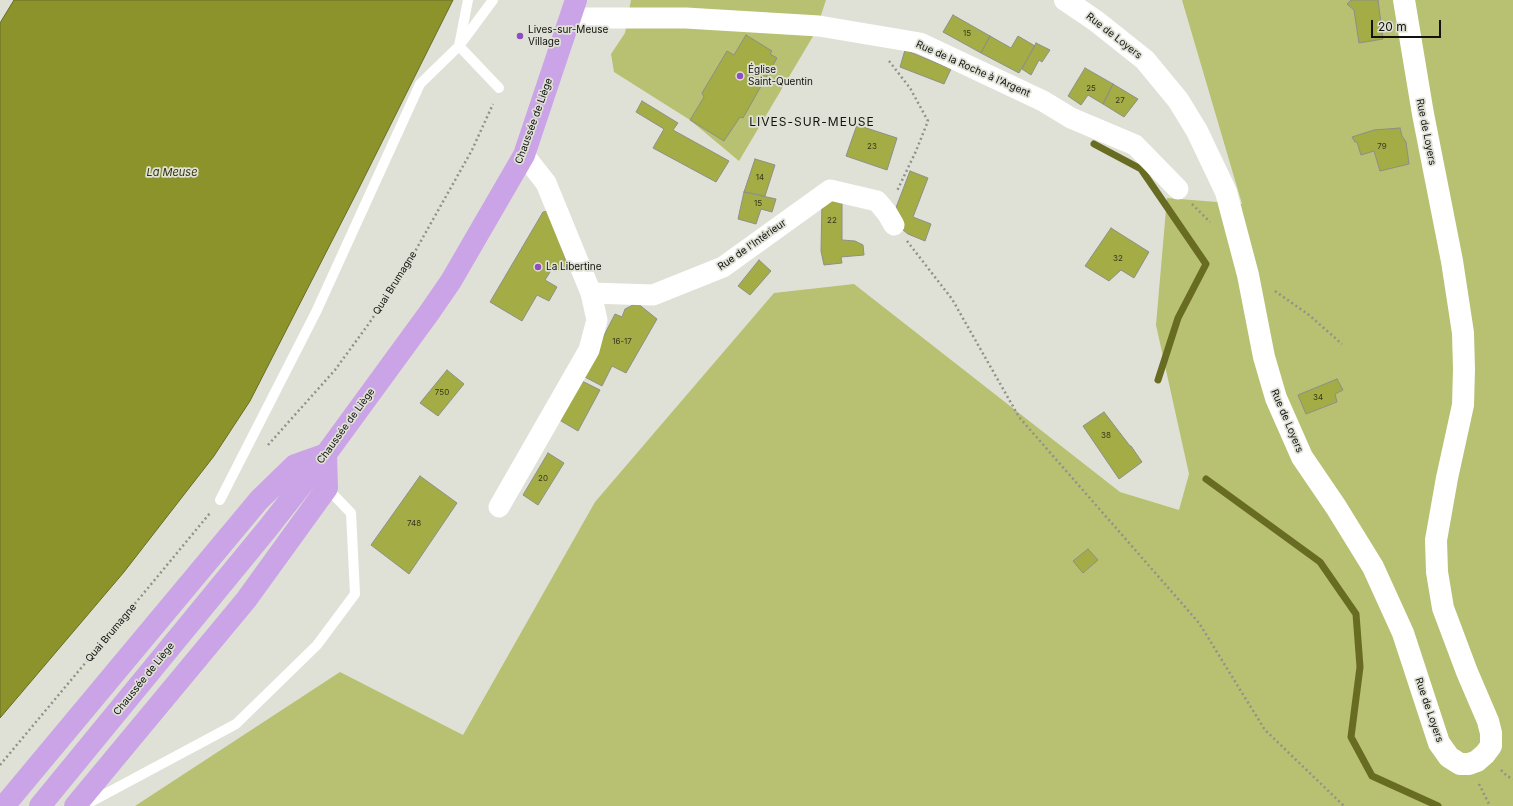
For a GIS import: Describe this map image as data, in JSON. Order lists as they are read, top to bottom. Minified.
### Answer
{"streets":{"main road":["Chaussée de Liège"],"street":["Rue de Loyers","Rue de la Roche à l'Argent","Rue de l'Intérieur"],"path":["Quai Brumagne"]},"crossings":[["Rue de la Roche à l'Argent","Chaussée de Liège"]],"districts":["LIVES-SUR-MEUSE"],"water":["La Meuse"],"places":["Lives-sur-Meuse Village","Église Saint-Quentin","La Libertine"],"house_numbers":["15","25","27","23","79","14","15","22","32","16-17","750","34","38","20","748"],"scale_bar":"20 m"}
